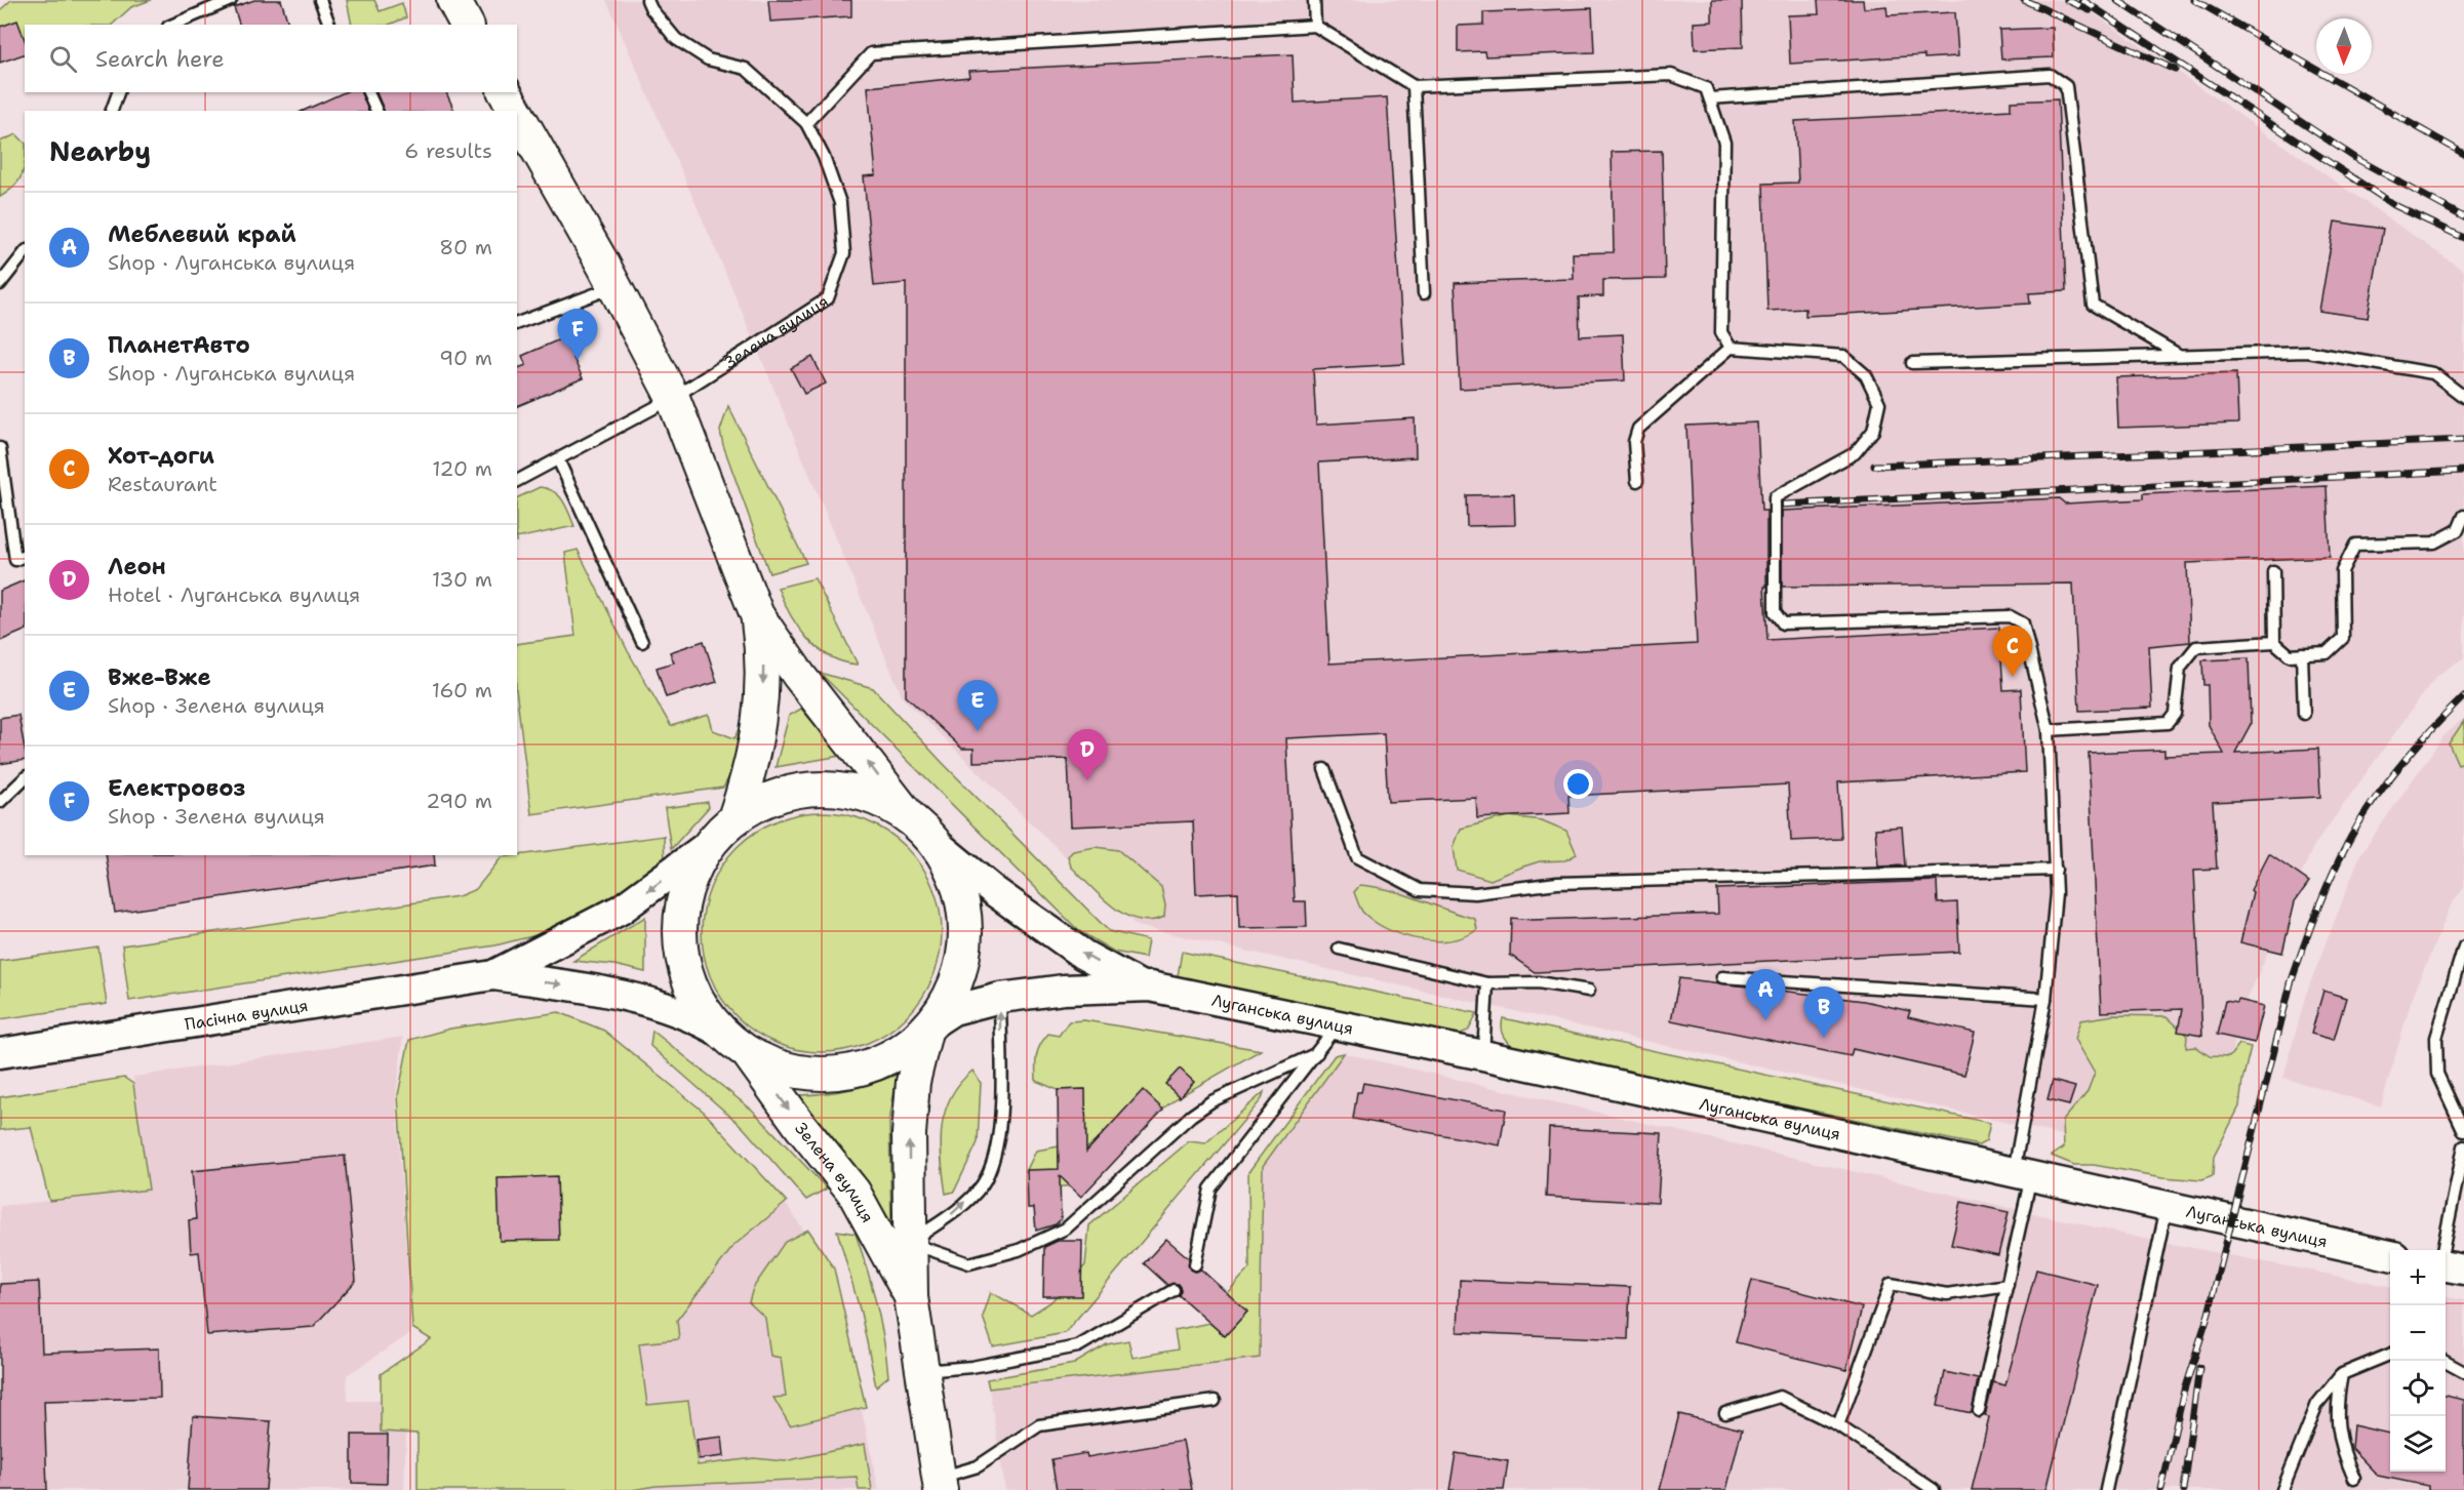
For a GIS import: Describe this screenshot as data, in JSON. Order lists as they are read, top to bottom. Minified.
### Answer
{"streets":{"main road":["Зелена вулиця","Луганська вулиця","Пасічна вулиця"]},"crossings":[["Зелена вулиця","Луганська вулиця"]],"north":"bottom","page":{"search":"Search here","heading":["Nearby","6 results"],"list":[{"mark":"A","name":"Меблевий край","note":"Shop · Луганська вулиця","value":"80 m"},{"mark":"B","name":"ПланетАвто","note":"Shop · Луганська вулиця","value":"90 m"},{"mark":"C","name":"Хот-доги","note":"Restaurant","value":"120 m"},{"mark":"D","name":"Леон","note":"Hotel · Луганська вулиця","value":"130 m"},{"mark":"E","name":"Вже-Вже","note":"Shop · Зелена вулиця","value":"160 m"},{"mark":"F","name":"Електровоз","note":"Shop · Зелена вулиця","value":"290 m"}],"pins":["F","C","E","D","A","B"],"map_buttons":["+","−"]}}
